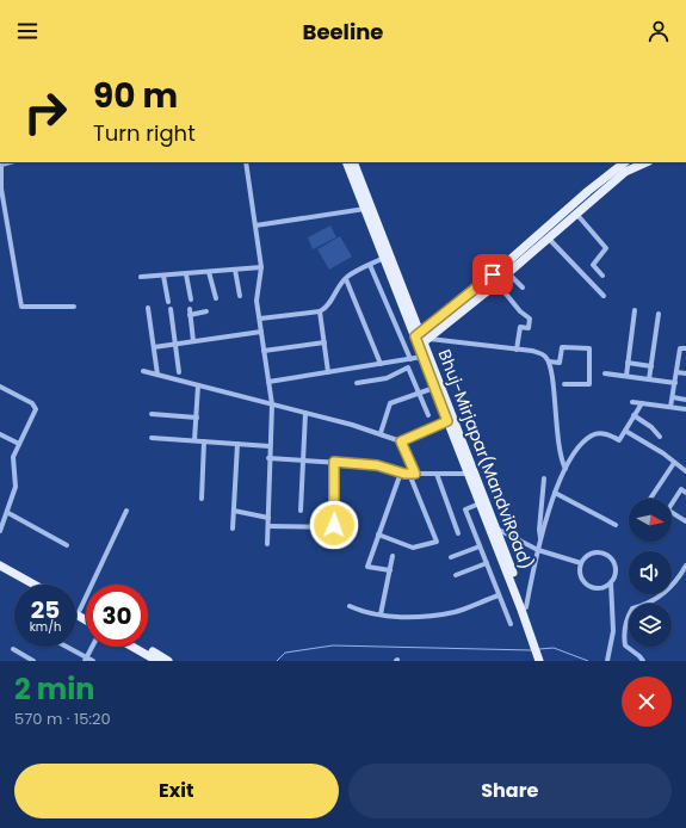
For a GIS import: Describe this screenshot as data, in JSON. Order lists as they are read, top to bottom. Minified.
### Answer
{"streets":{"main road":["Bhuj-Mirjapar(MandviRoad)"]},"north":"right","page":{"header":"Beeline","turn":["90 m","Turn right"],"speed":"25 km/h","limit":"30","heading":["2 min","570 m · 15:20"],"buttons":["Exit","Share"]}}
